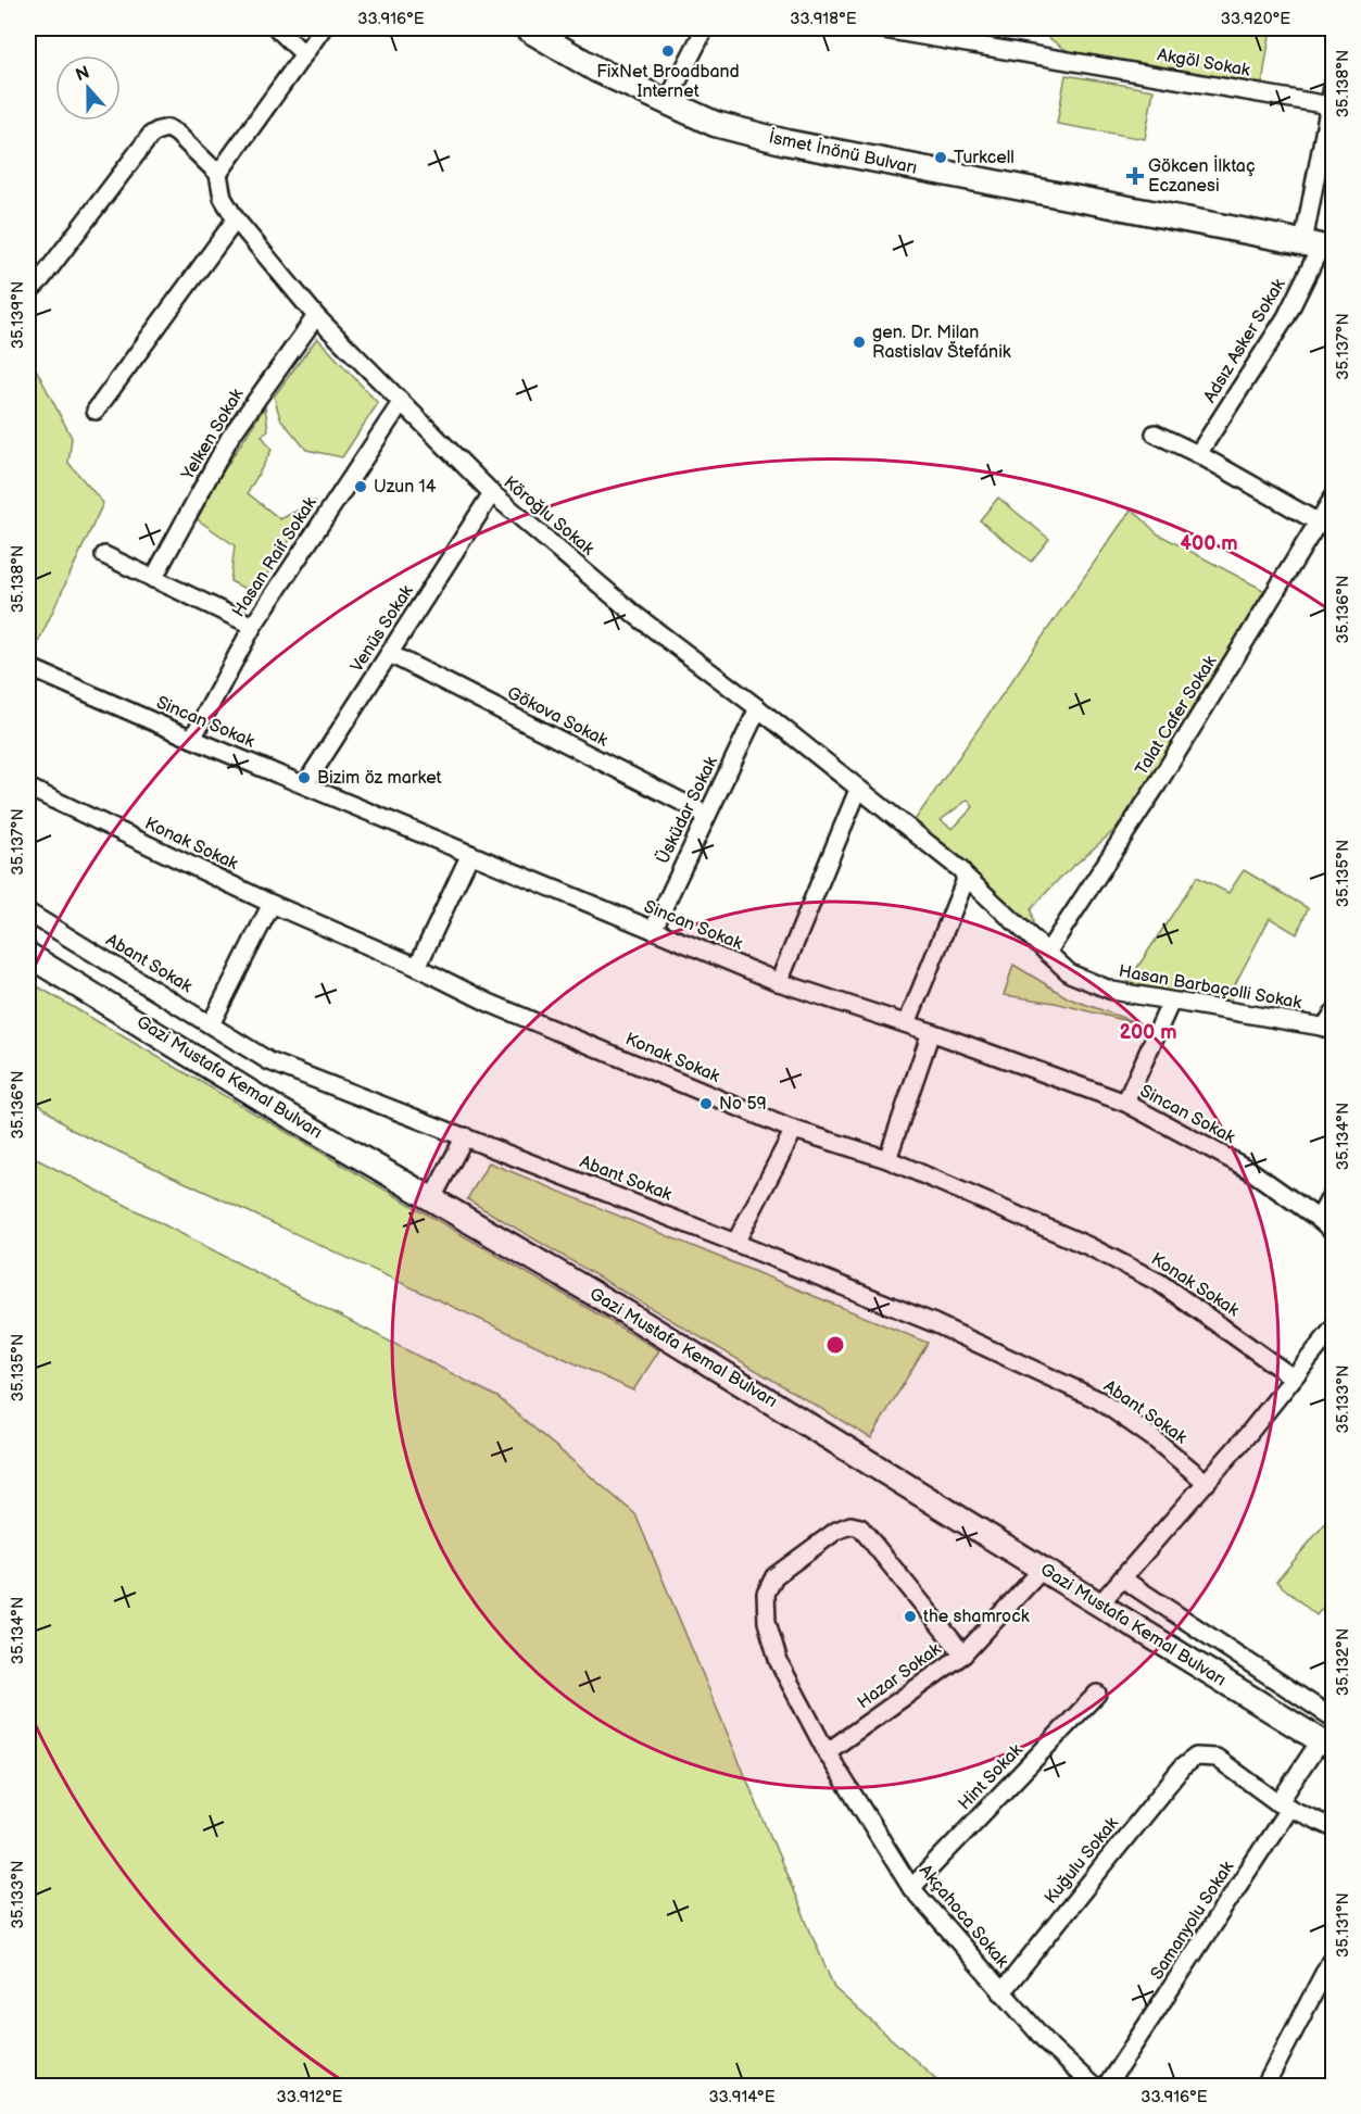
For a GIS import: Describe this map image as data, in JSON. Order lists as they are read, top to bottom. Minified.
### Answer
{"streets":{"main road":["İsmet İnönü Bulvarı","Gazi Mustafa Kemal Bulvarı"],"street":["Akgöl Sokak","Adsız Asker Sokak","Yelken Sokak","Köroğlu Sokak","Hasan Raif Sokak","Venüs Sokak","Talat Cafer Sokak","Gökova Sokak","Sincan Sokak","Üsküdar Sokak","Konak Sokak","Abant Sokak","Hasan Barbaçolli Sokak","Hazar Sokak","Hint Sokak","Kuğulu Sokak","Akçahoca Sokak","Samanyolu Sokak"]},"crossings":[["Akgöl Sokak","Adsız Asker Sokak"],["İsmet İnönü Bulvarı","Adsız Asker Sokak"],["Yelken Sokak","Köroğlu Sokak"],["Köroğlu Sokak","Hasan Raif Sokak"],["Köroğlu Sokak","Venüs Sokak"],["Köroğlu Sokak","Üsküdar Sokak"],["Köroğlu Sokak","Hasan Barbaçolli Sokak"],["Hasan Raif Sokak","Sincan Sokak"],["Venüs Sokak","Gökova Sokak"],["Venüs Sokak","Sincan Sokak"],["Talat Cafer Sokak","Hasan Barbaçolli Sokak"],["Gökova Sokak","Üsküdar Sokak"],["Sincan Sokak","Üsküdar Sokak"],["Gazi Mustafa Kemal Bulvarı","Hazar Sokak"],["Gazi Mustafa Kemal Bulvarı","Samanyolu Sokak"],["Hazar Sokak","Akçahoca Sokak"],["Hint Sokak","Akçahoca Sokak"],["Kuğulu Sokak","Akçahoca Sokak"],["Kuğulu Sokak","Samanyolu Sokak"]],"places":{"other":["FixNet Broadband Internet","Turkcell","gen. Dr. Milan Rastislav Štefánik","Uzun 14","Bizim öz market","No 59","the shamrock"],"health":["Gökcen İlktaç Eczanesi"]},"north":"top","coordinates":["33.916°E","33.918°E","33.920°E","35.138°N","35.139°N","35.137°N","35.136°N","35.135°N","35.134°N","35.133°N","35.132°N","35.131°N","33.912°E","33.914°E"],"rings":["400 m","200 m"]}
